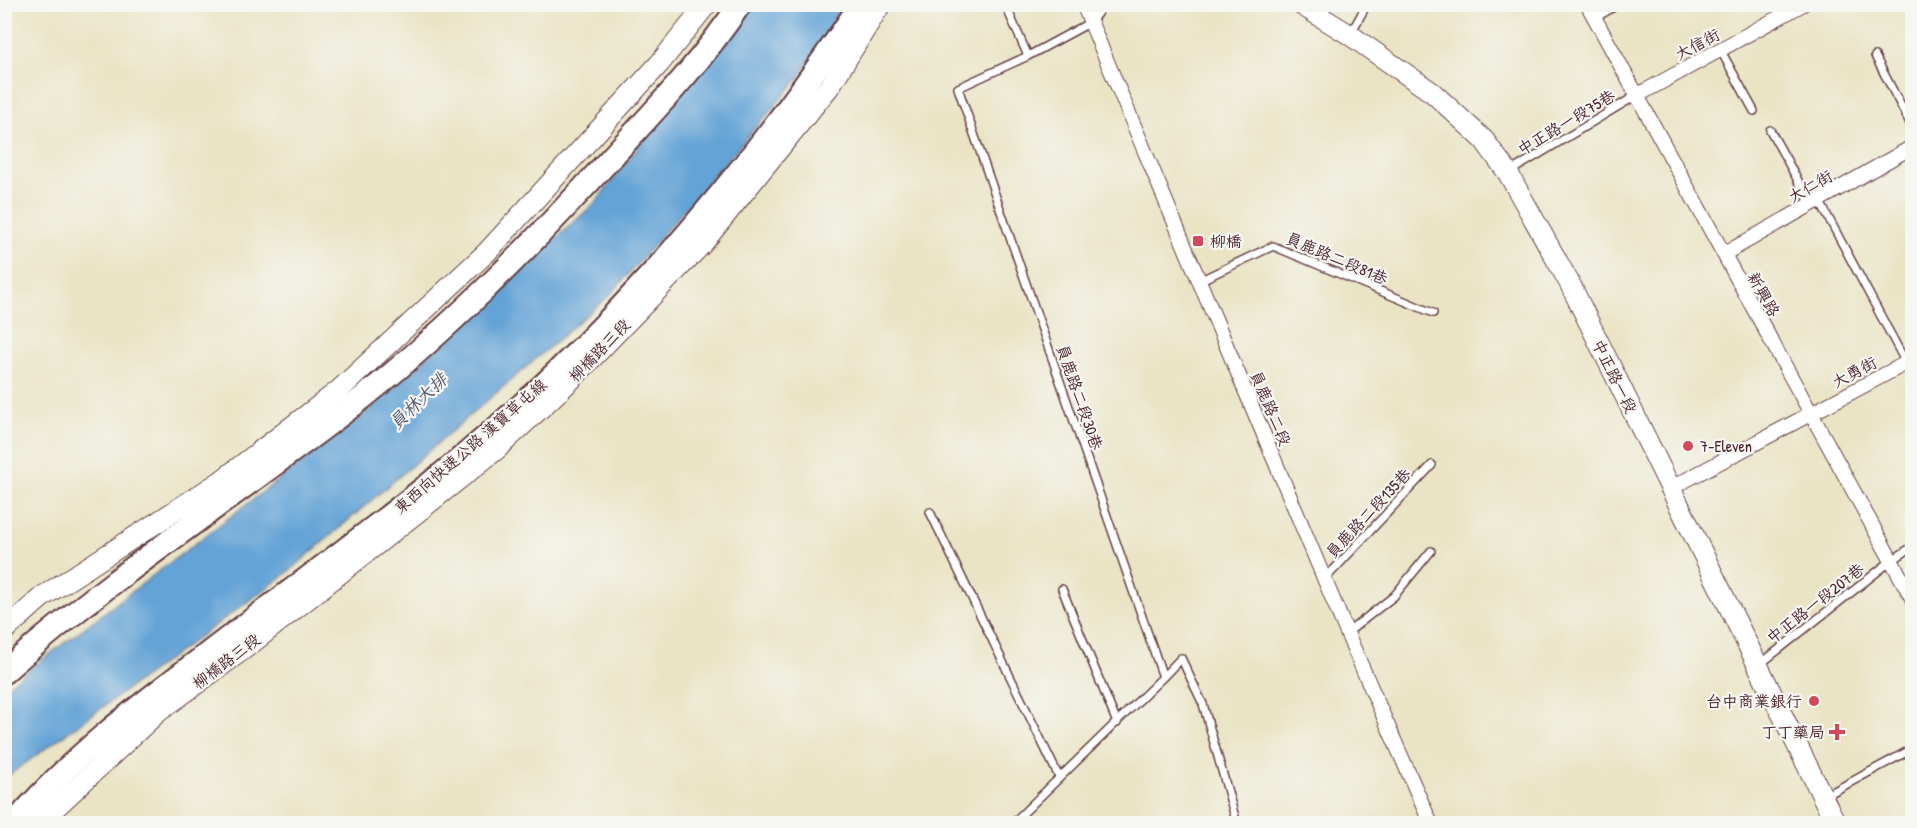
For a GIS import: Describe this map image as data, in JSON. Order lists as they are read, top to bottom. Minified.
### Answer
{"streets":{"highway":["東西向快速公路 漢寶草屯線"],"main road":["柳橋路三段","中正路一段"],"street":["大信街","大仁街","新興路","大勇街","員鹿路二段"],"lane":["中正路一段75巷","員鹿路二段81巷","員鹿路二段30巷","員鹿路二段135巷","中正路一段207巷"]},"crossings":[["大信街","中正路一段75巷"],["大信街","新興路"],["中正路一段75巷","新興路"],["中正路一段75巷","中正路一段"],["大仁街","新興路"],["員鹿路二段81巷","員鹿路二段"],["新興路","大勇街"],["新興路","中正路一段207巷"],["大勇街","中正路一段"],["中正路一段","中正路一段207巷"],["員鹿路二段30巷","員鹿路二段"],["員鹿路二段","員鹿路二段135巷"]],"water":["員林大排"],"places":{"transit":["柳橋"],"other":["7-Eleven","台中商業銀行"],"health":["丁丁藥局"]}}
